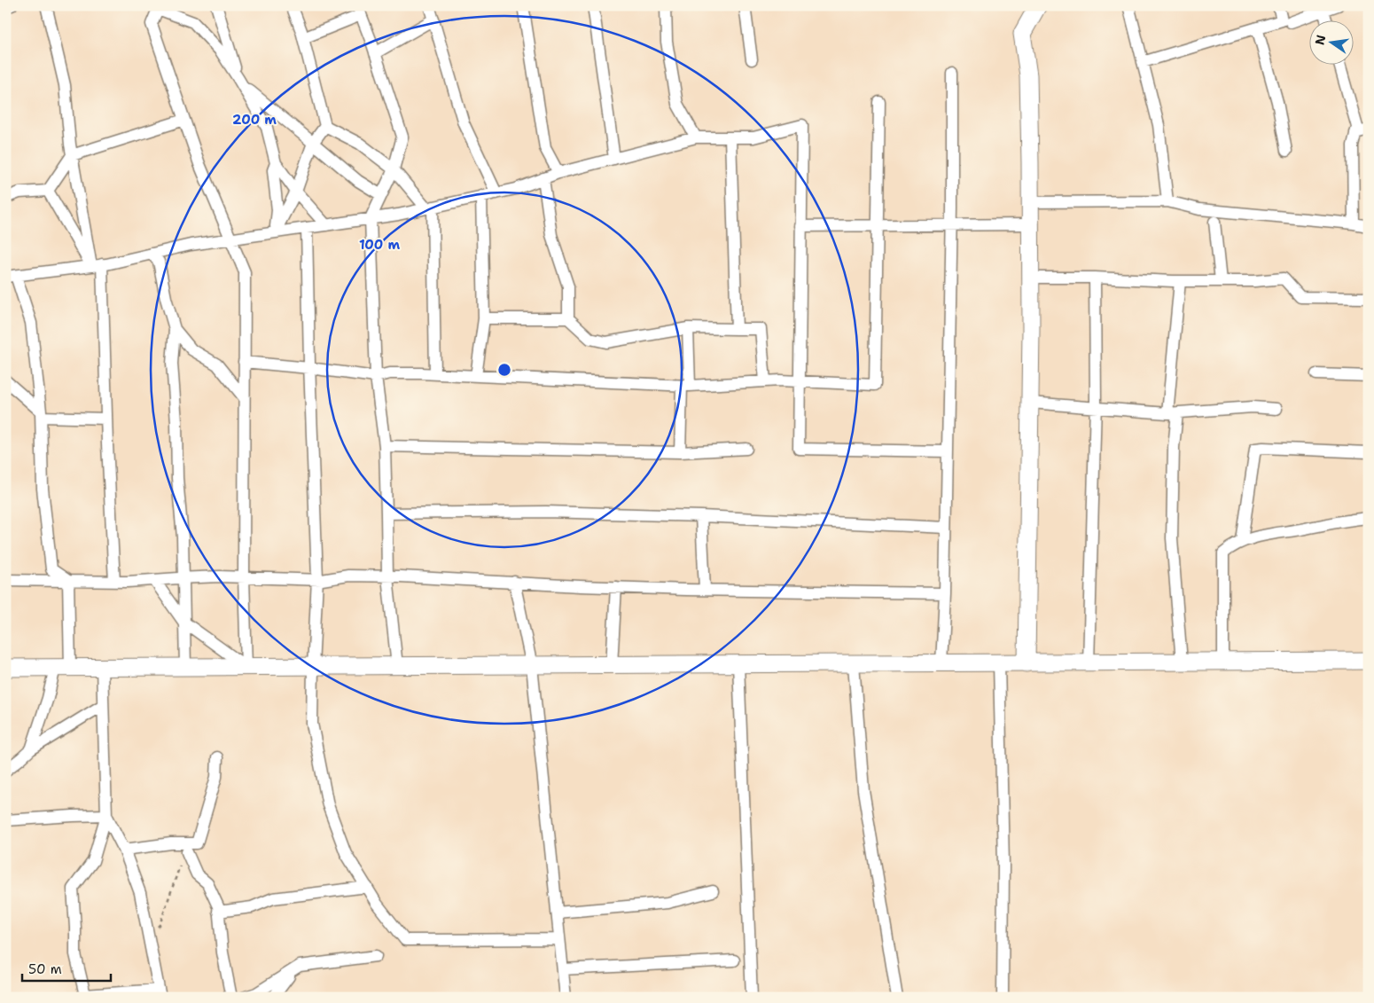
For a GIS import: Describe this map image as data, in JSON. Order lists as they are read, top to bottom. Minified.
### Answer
{"scale_bar":"50 m","north":"left","rings":["200 m","100 m"]}
